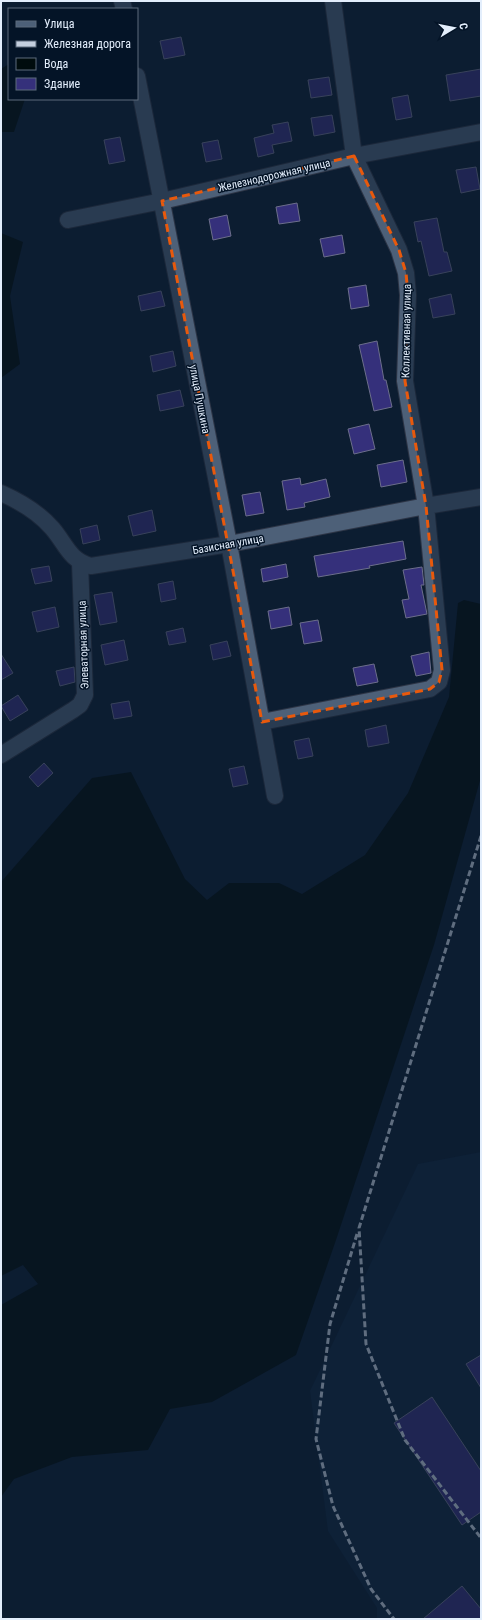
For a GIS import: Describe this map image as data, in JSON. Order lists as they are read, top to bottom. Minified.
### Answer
{"streets":{"street":["Железнодорожная улица","Коллективная улица","улица Пушкина","Базисная улица","Элеваторная улица"]},"crossings":[["Железнодорожная улица","Коллективная улица"],["Железнодорожная улица","улица Пушкина"],["Коллективная улица","улица Пушкина"],["Коллективная улица","Базисная улица"],["улица Пушкина","Базисная улица"],["Базисная улица","Элеваторная улица"]],"legend":["Улица","Железная дорога","Вода","Здание"],"north":"right"}
